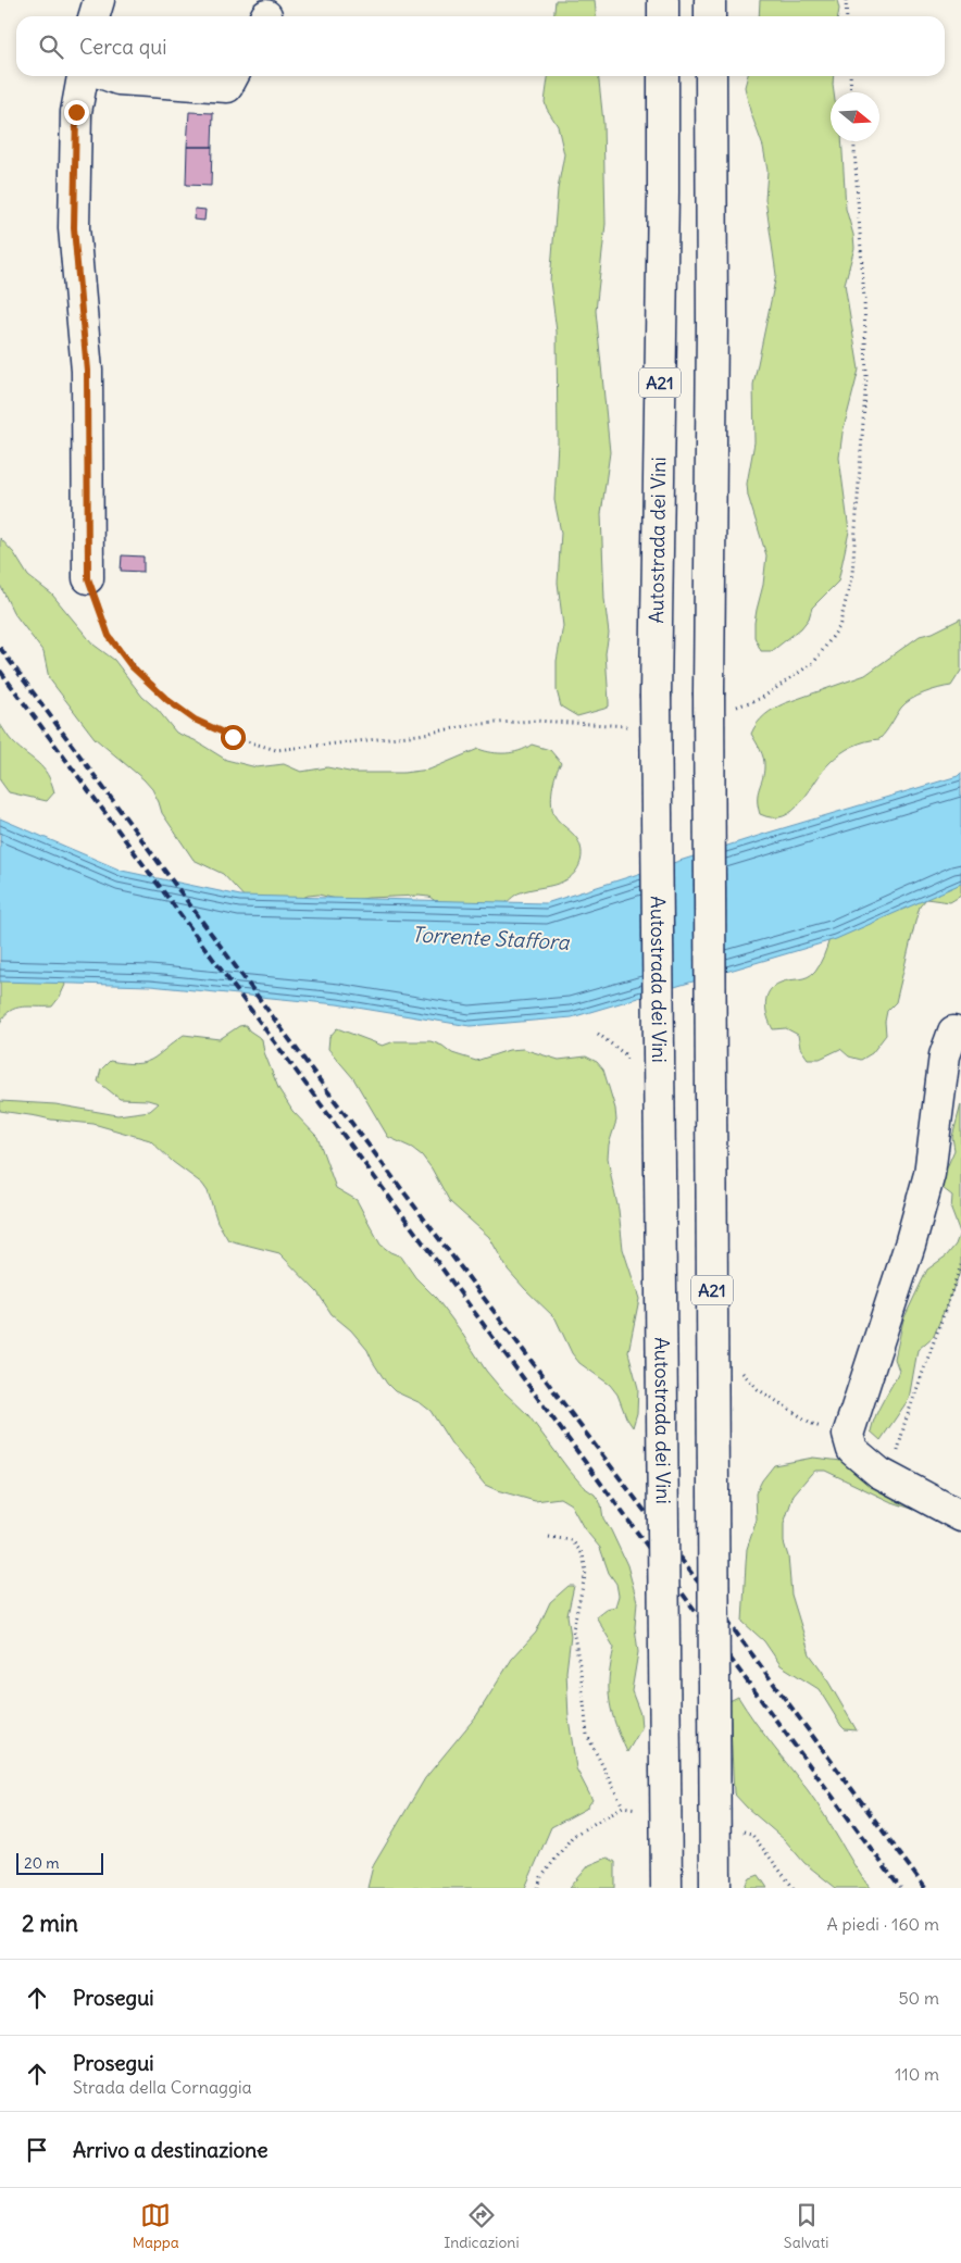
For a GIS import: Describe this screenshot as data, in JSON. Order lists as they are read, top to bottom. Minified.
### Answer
{"streets":{"main road":["A21","Autostrada dei Vini"]},"water":["Torrente Staffora"],"scale_bar":"20 m","north":"right","page":{"search":"Cerca qui","scale":"20 m","heading":["2 min","A piedi · 160 m"],"list":[["Prosegui","50 m"],["Prosegui","Strada della Cornaggia","110 m"],"Arrivo a destinazione"],"nav":["Mappa","Indicazioni","Salvati"]}}
